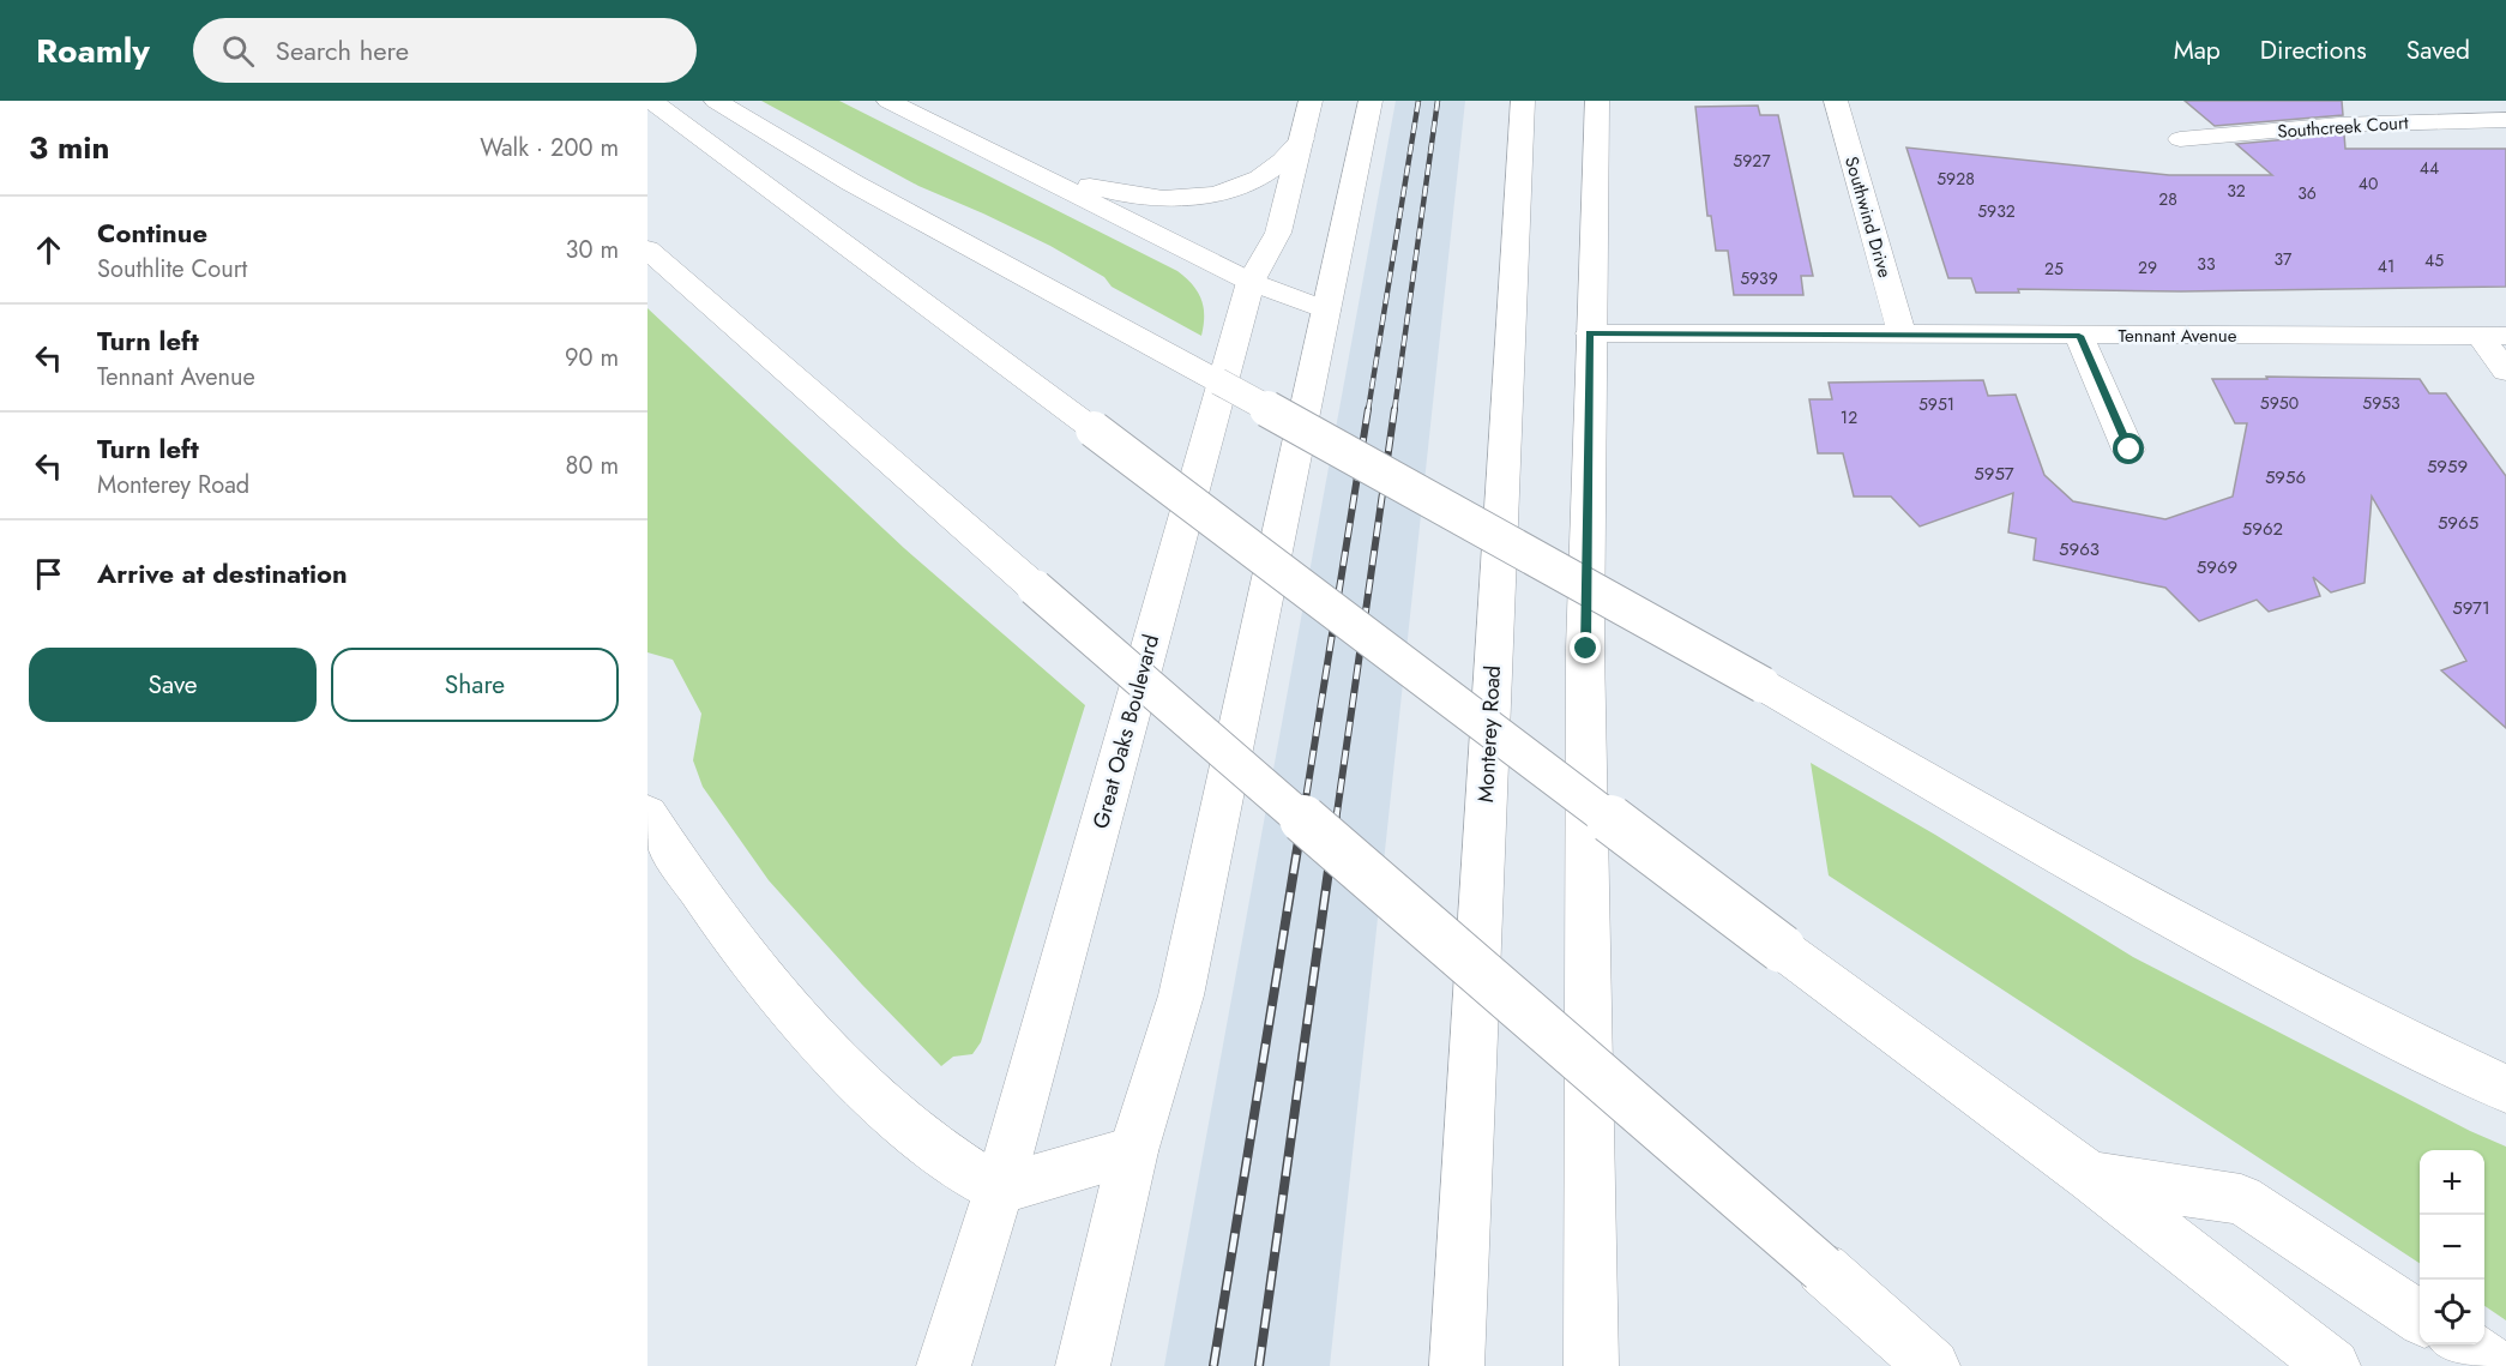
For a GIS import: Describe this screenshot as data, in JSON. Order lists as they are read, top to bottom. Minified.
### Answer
{"streets":{"main road":["Southcreek Court","Southwind Drive","Tennant Avenue","Great Oaks Boulevard","Monterey Road"]},"crossings":[["Southwind Drive","Tennant Avenue"]],"house_numbers":["5927","44","5928","40","32","36","28","5932","37","45","33","41","29","25","5939","5950","5953","5951","12","5959","5957","5956","5965","5962","5963","5969","5971"],"page":{"header":"Roamly","search":"Search here","nav":["Map","Directions","Saved"],"heading":["3 min","Walk · 200 m"],"list":[["Continue","Southlite Court","30 m"],["Turn left","Tennant Avenue","90 m"],["Turn left","Monterey Road","80 m"],"Arrive at destination"],"buttons":["Save","Share"],"map_buttons":["+","−"]}}
